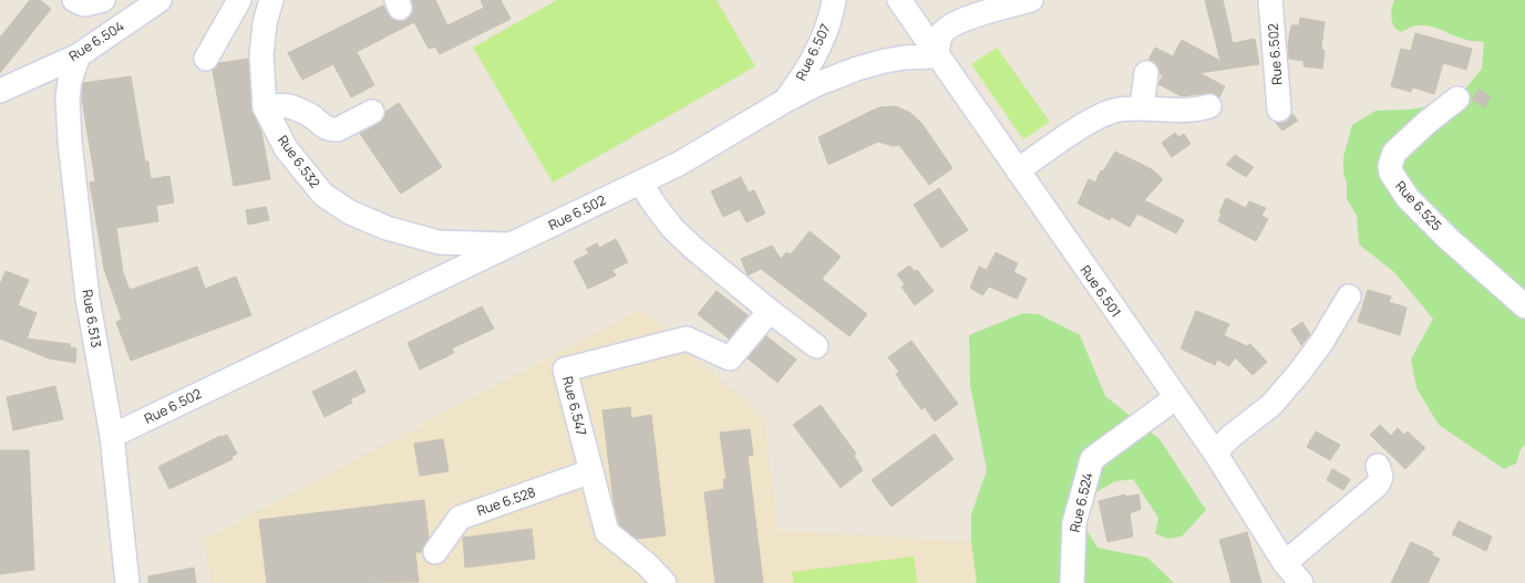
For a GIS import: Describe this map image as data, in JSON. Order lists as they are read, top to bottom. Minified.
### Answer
{"streets":{"street":["Rue 6.504","Rue 6.507","Rue 6.502","Rue 6.532","Rue 6.525","Rue 6.501","Rue 6.513","Rue 6.547","Rue 6.528","Rue 6.524"]},"crossings":[["Rue 6.504","Rue 6.513"],["Rue 6.507","Rue 6.502"],["Rue 6.502","Rue 6.532"],["Rue 6.502","Rue 6.501"],["Rue 6.502","Rue 6.513"],["Rue 6.501","Rue 6.524"],["Rue 6.547","Rue 6.528"]]}
